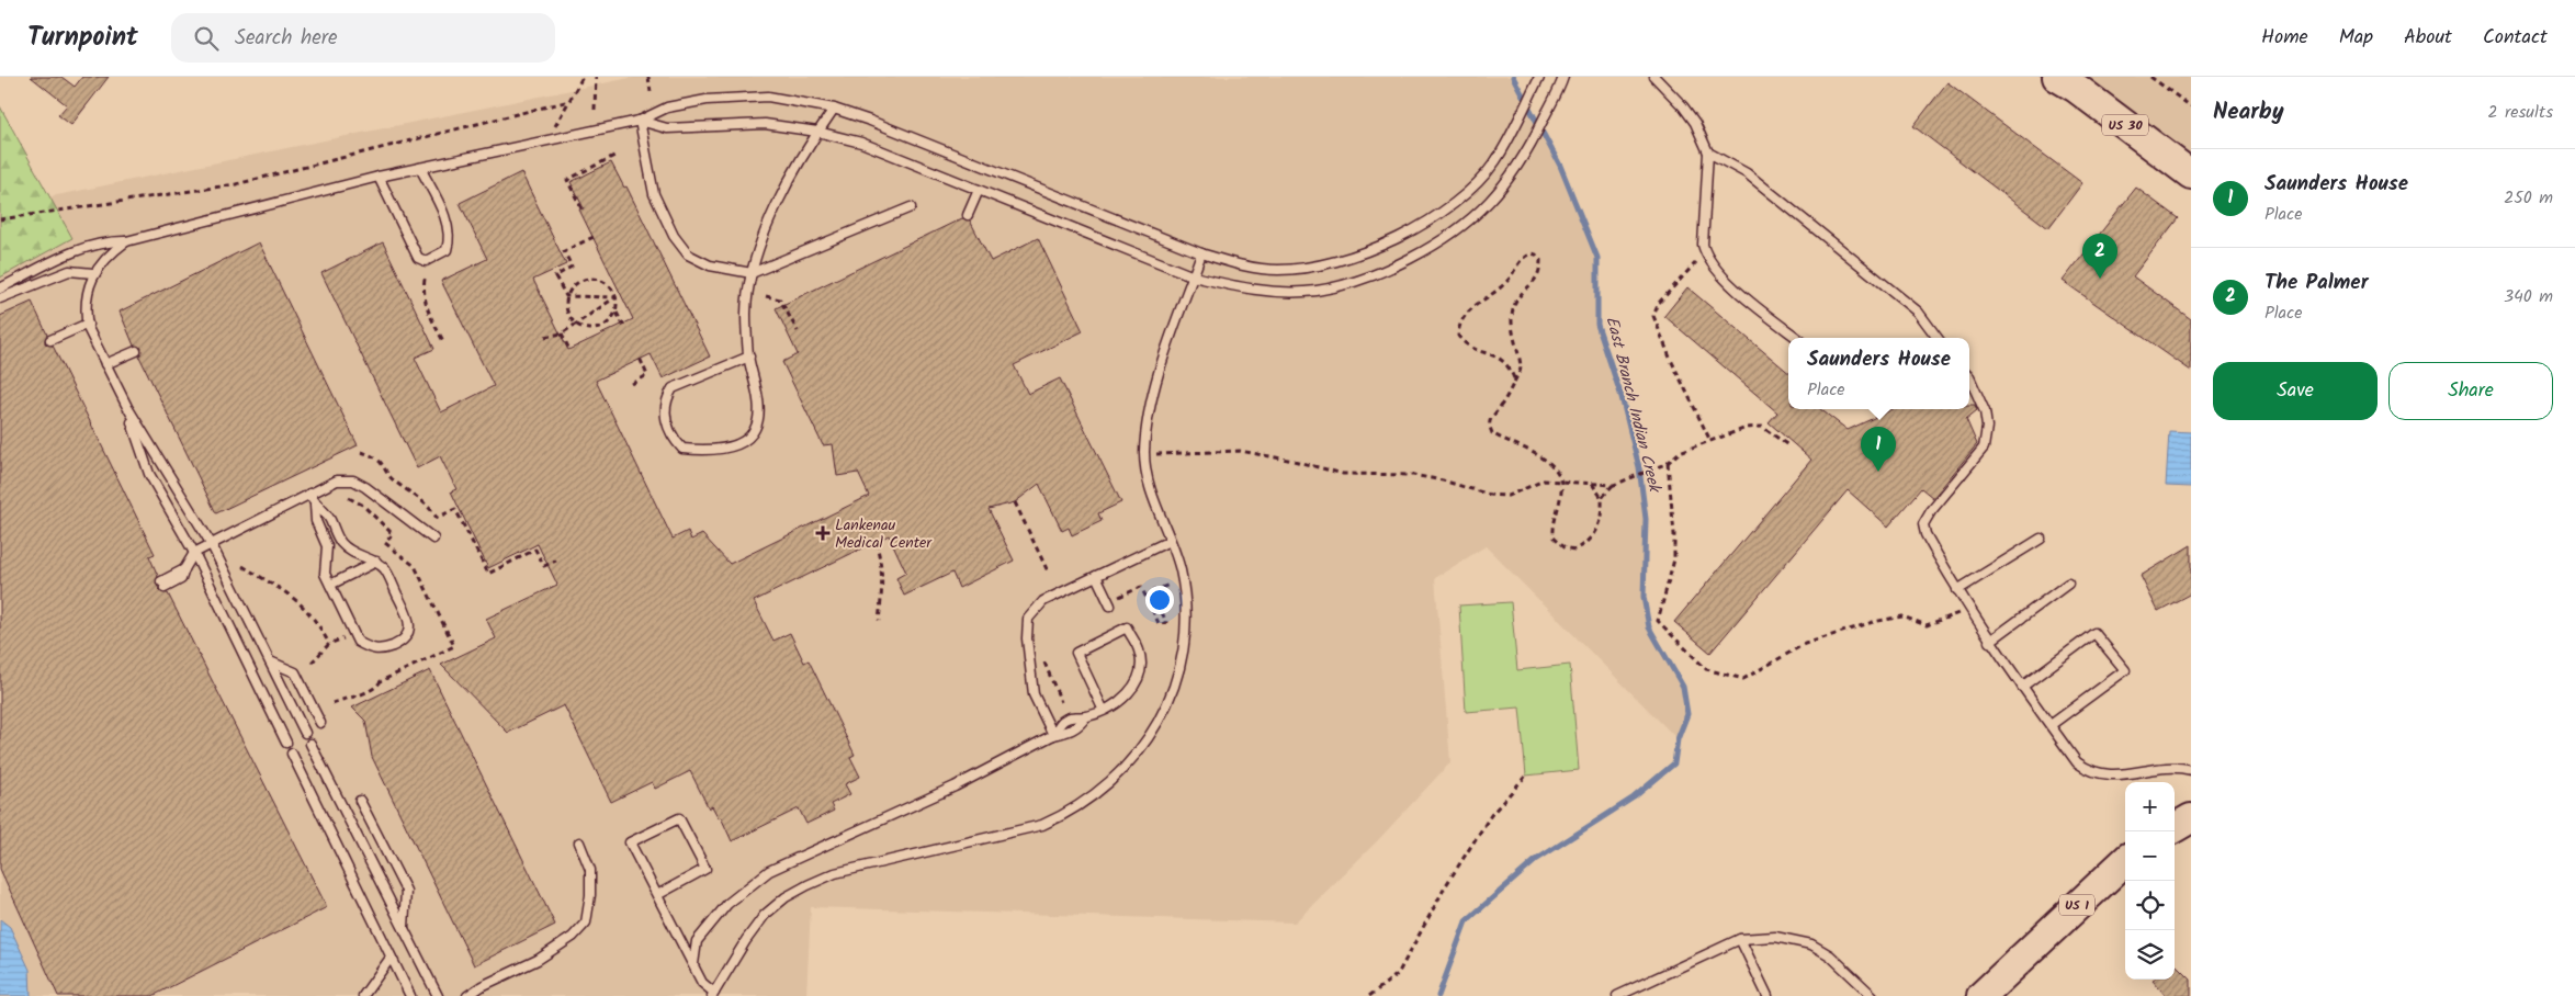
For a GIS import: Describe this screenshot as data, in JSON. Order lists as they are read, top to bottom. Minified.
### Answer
{"streets":{"highway":["US 30","US 1"]},"water":["East Branch Indian Creek"],"places":{"health":["Lankenau Medical Center"]},"page":{"header":"Turnpoint","search":"Search here","nav":["Home","Map","About","Contact"],"heading":["Nearby","2 results"],"list":[{"mark":"1","name":"Saunders House","note":"Place","value":"250 m"},{"mark":"2","name":"The Palmer","note":"Place","value":"340 m"}],"pins":["2","1"],"popup":["Saunders House","Place"],"buttons":["Save","Share"],"map_buttons":["+","−"]}}
